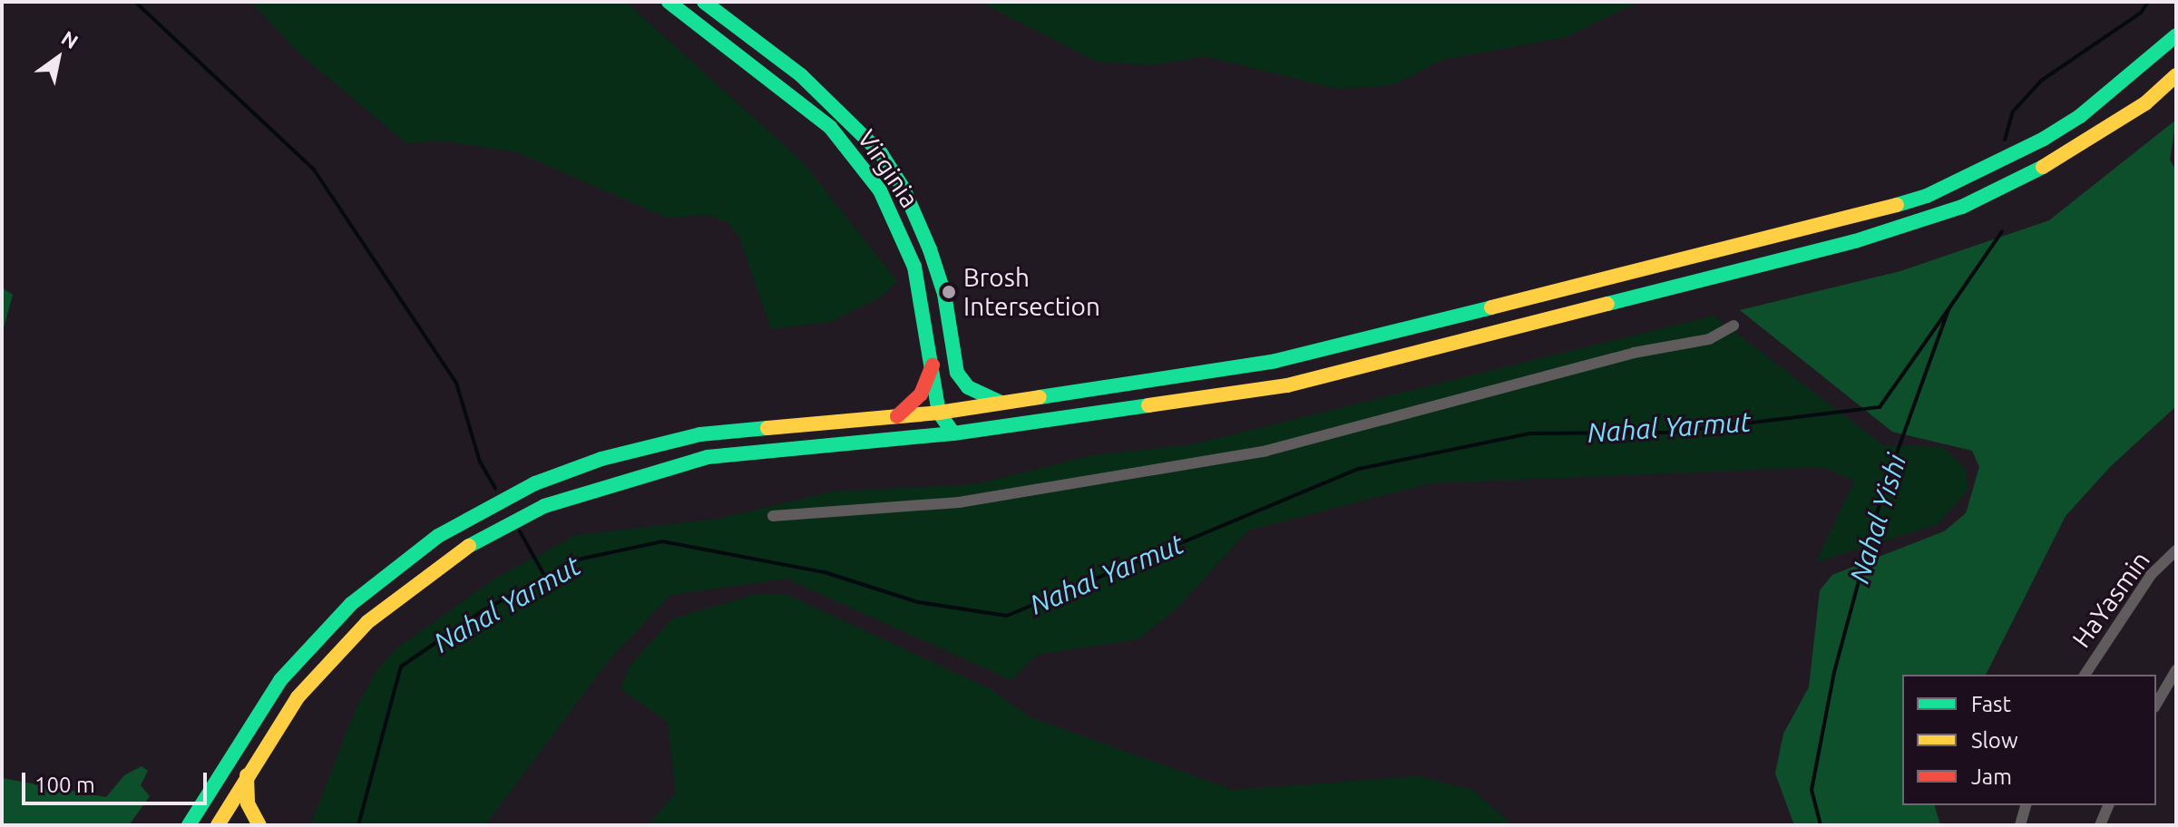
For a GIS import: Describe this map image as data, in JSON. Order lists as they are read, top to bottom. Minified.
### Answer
{"streets":{"main road":["Virginia"],"street":["HaYasmin"]},"water":["Nahal Yarmut","Nahal Yishi"],"places":["Brosh Intersection"],"legend":["Fast","Slow","Jam"],"scale_bar":"100 m","north":"top right"}
